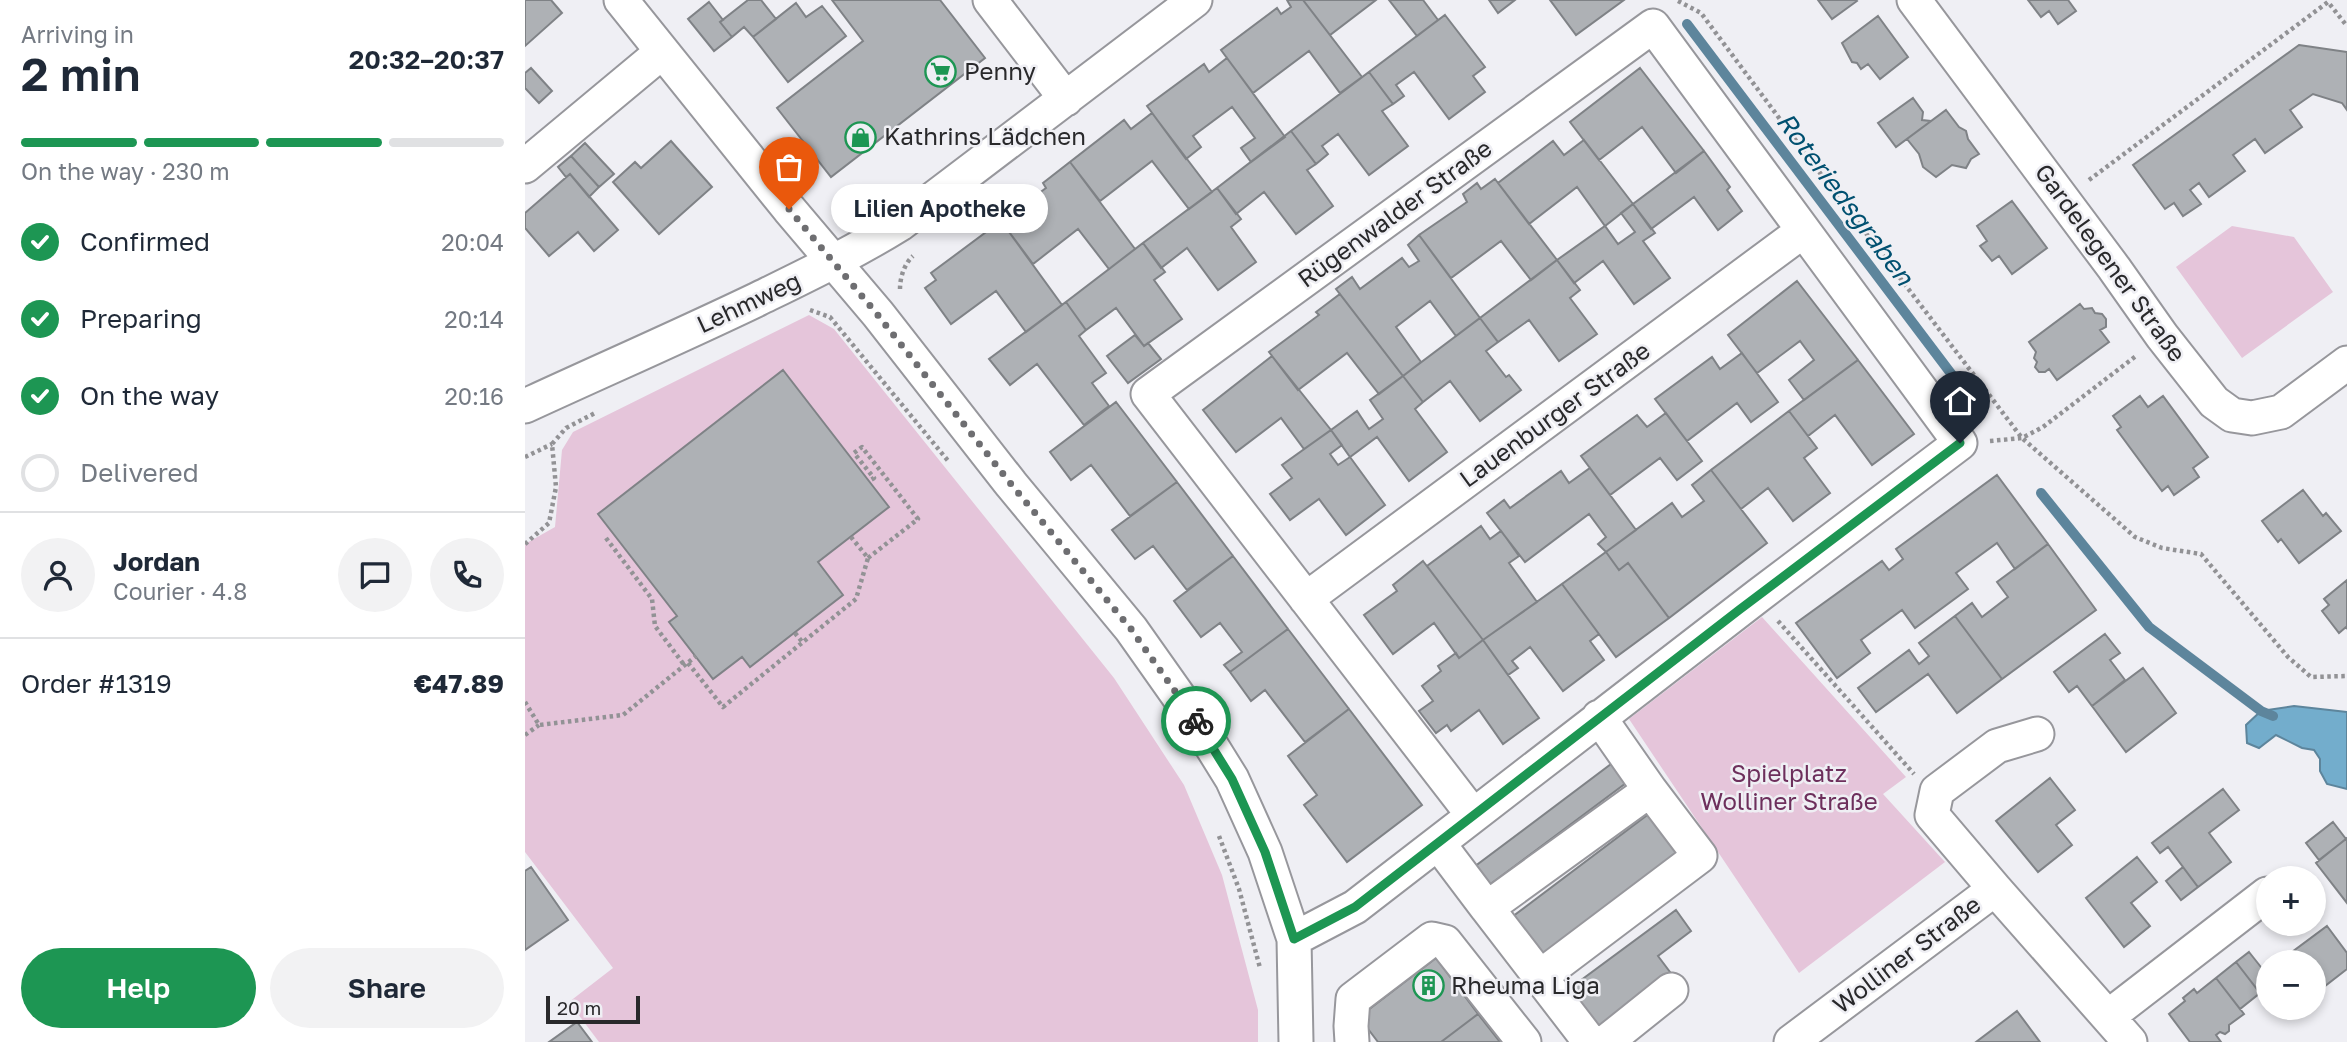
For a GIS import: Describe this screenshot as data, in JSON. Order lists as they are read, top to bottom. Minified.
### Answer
{"streets":{"street":["Rügenwalder Straße","Gardelegener Straße","Lehmweg","Lauenburger Straße","Wolliner Straße"]},"crossings":[["Rügenwalder Straße","Lauenburger Straße"]],"water":["Roteriedsgraben"],"parks":["Spielplatz Wolliner Straße"],"places":{"supermarket":["Penny"],"shop":["Kathrins Lädchen"],"other":["Lilien Apotheke"],"building":["Rheuma Liga"]},"scale_bar":"20 m","page":{"heading":["2 min","Arriving in","20:32–20:37"],"panel":["Jordan","Courier · 4.8","Order #1319","€47.89"],"bar":"On the way · 230 m","bubble":"Lilien Apotheke","list":[["Confirmed","20:04"],["Preparing","20:14"],["On the way","20:16"],"Delivered"],"map_buttons":["+","−"],"buttons":["Help","Share"],"scale":"20 m"}}
